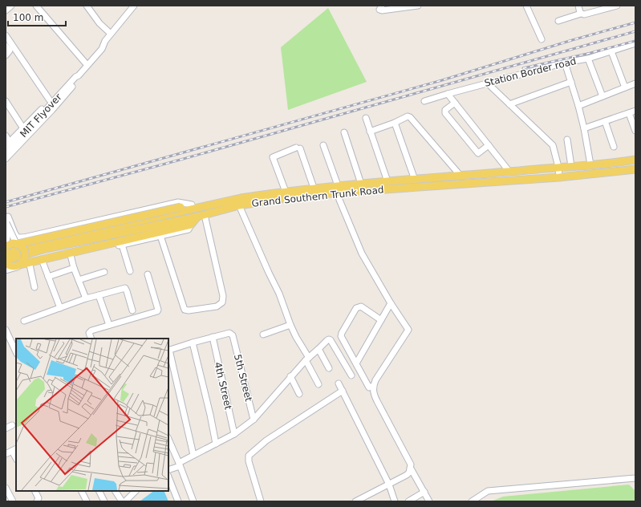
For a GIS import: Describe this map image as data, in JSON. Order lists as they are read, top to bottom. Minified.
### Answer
{"streets":{"main road":["Grand Southern Trunk Road"],"street":["Station Border road","MIT Flyover","5th Street","4th Street"]},"crossings":[["5th Street","4th Street"]],"scale_bar":"100 m"}
